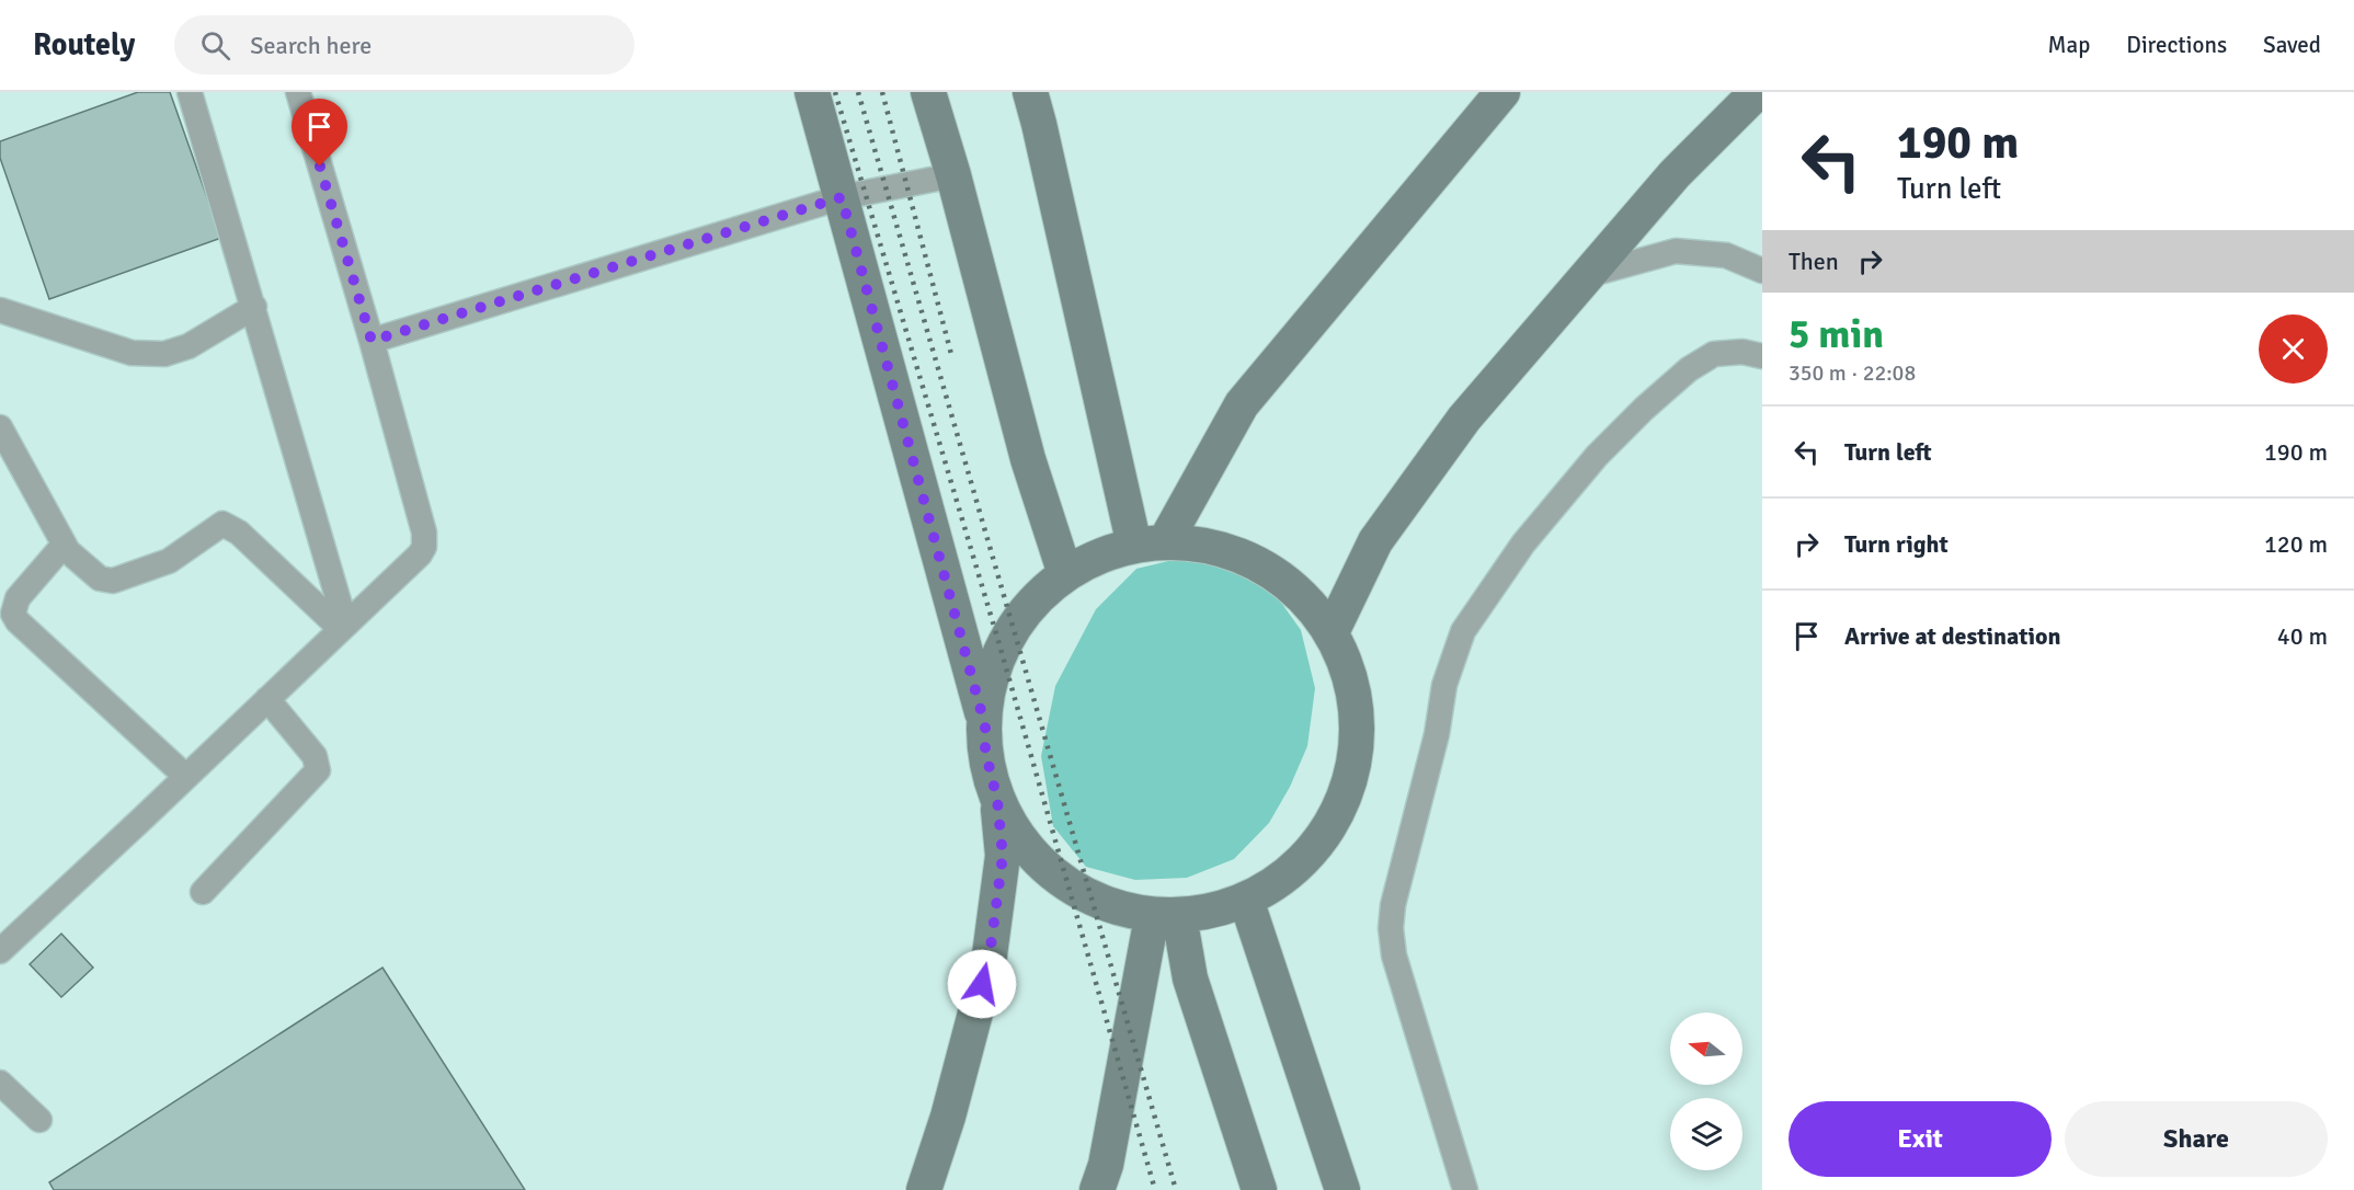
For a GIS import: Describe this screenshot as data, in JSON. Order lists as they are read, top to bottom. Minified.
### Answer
{"north":"left","page":{"header":"Routely","search":"Search here","nav":["Map","Directions","Saved"],"turn":["190 m","Turn left"],"then":"Then","heading":["5 min","350 m · 22:08"],"list":[{"name":"Turn left","value":"190 m"},{"name":"Turn right","value":"120 m"},{"name":"Arrive at destination","value":"40 m"}],"buttons":["Exit","Share"]}}
